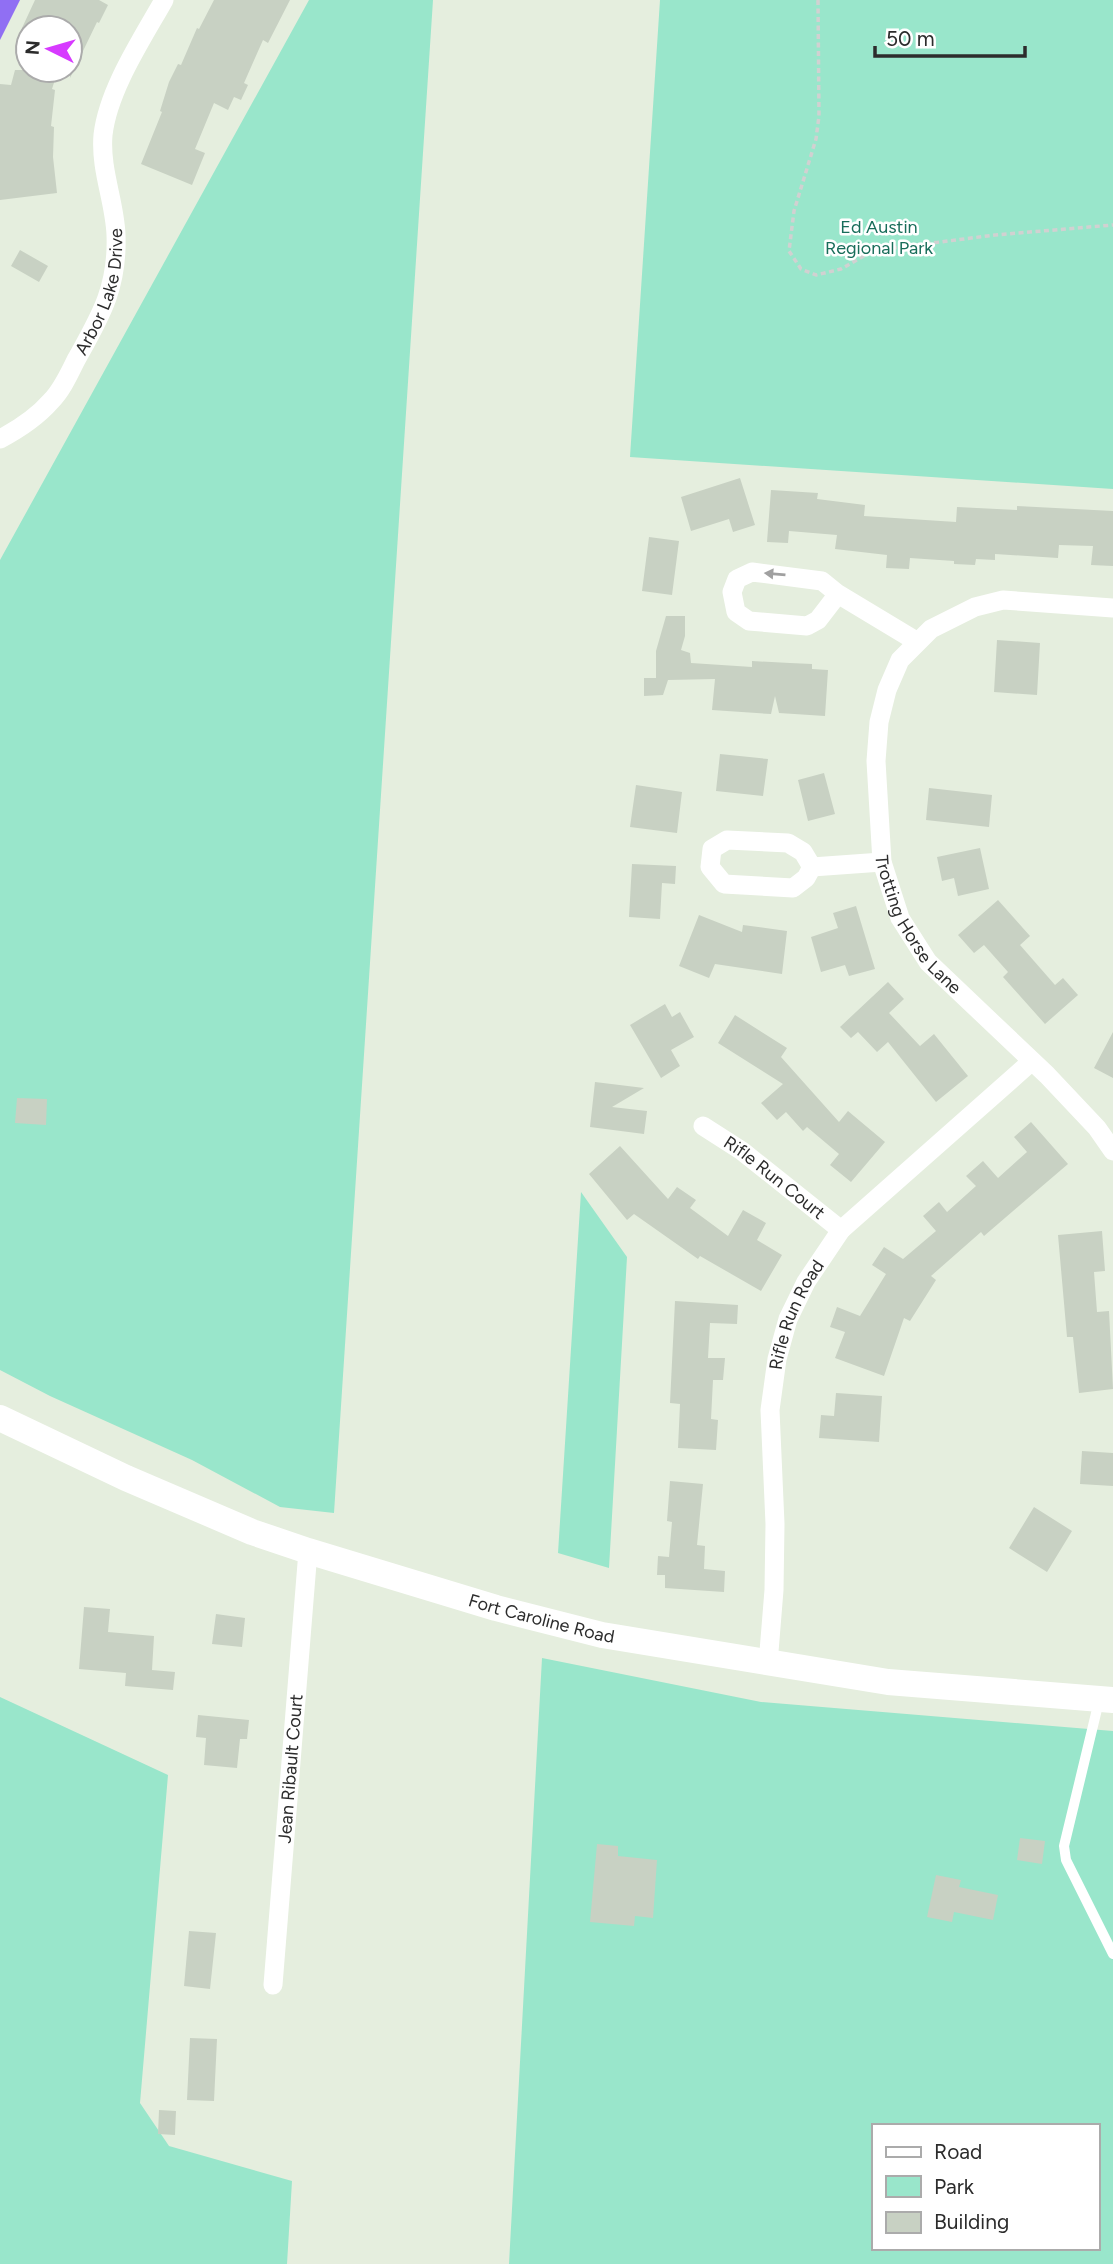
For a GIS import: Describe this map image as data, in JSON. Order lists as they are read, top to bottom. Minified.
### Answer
{"streets":{"street":["Arbor Lake Drive","Trotting Horse Lane","Rifle Run Court","Rifle Run Road","Fort Caroline Road","Jean Ribault Court"]},"crossings":[["Trotting Horse Lane","Rifle Run Road"],["Rifle Run Court","Rifle Run Road"],["Rifle Run Road","Fort Caroline Road"],["Fort Caroline Road","Jean Ribault Court"]],"parks":["Ed Austin Regional Park"],"legend":["Road","Park","Building"],"scale_bar":"50 m","north":"left"}
